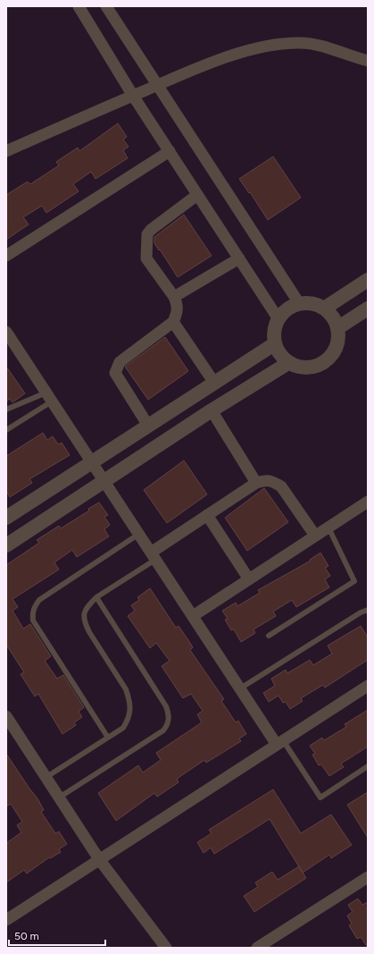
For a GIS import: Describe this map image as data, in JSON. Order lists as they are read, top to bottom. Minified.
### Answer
{"scale_bar":"50 m"}
